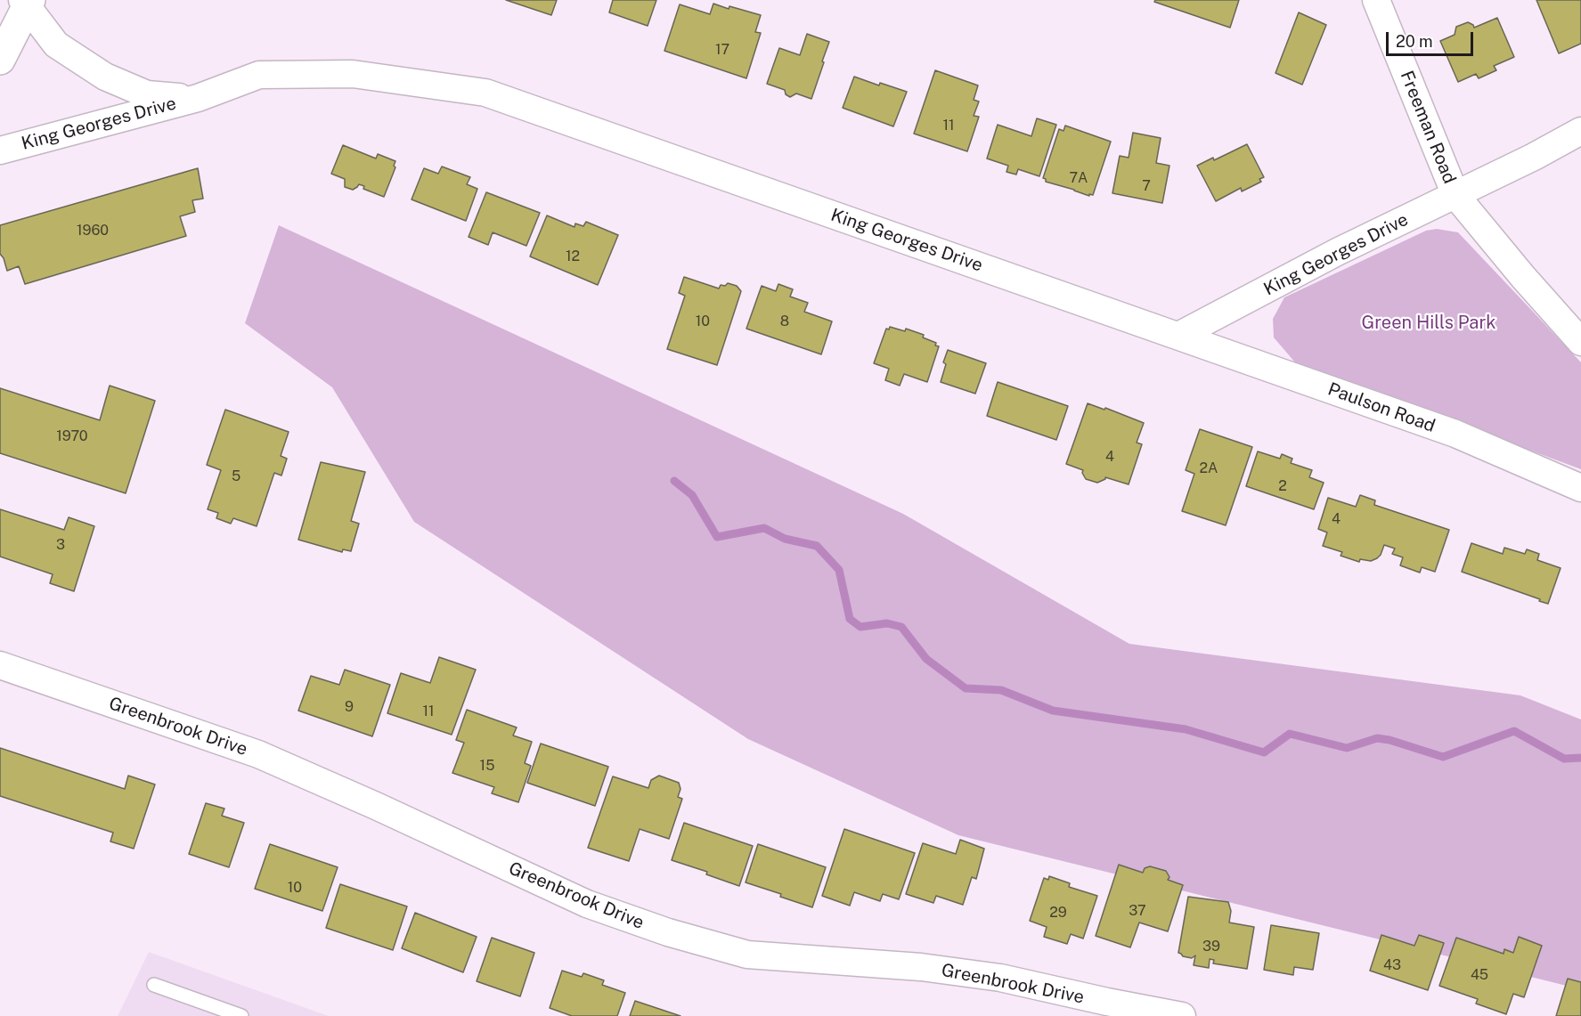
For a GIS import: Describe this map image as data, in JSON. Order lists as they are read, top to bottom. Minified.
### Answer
{"streets":{"street":["King Georges Drive","Freeman Road","Paulson Road","Greenbrook Drive"]},"crossings":[["King Georges Drive","Freeman Road"],["King Georges Drive","Paulson Road"]],"parks":["Green Hills Park"],"house_numbers":["17","11","7A","7","1960","12","10","8","1970","4","2A","5","2","4","3","9","11","15","10","37","29","39","43","45"],"scale_bar":"20 m"}
